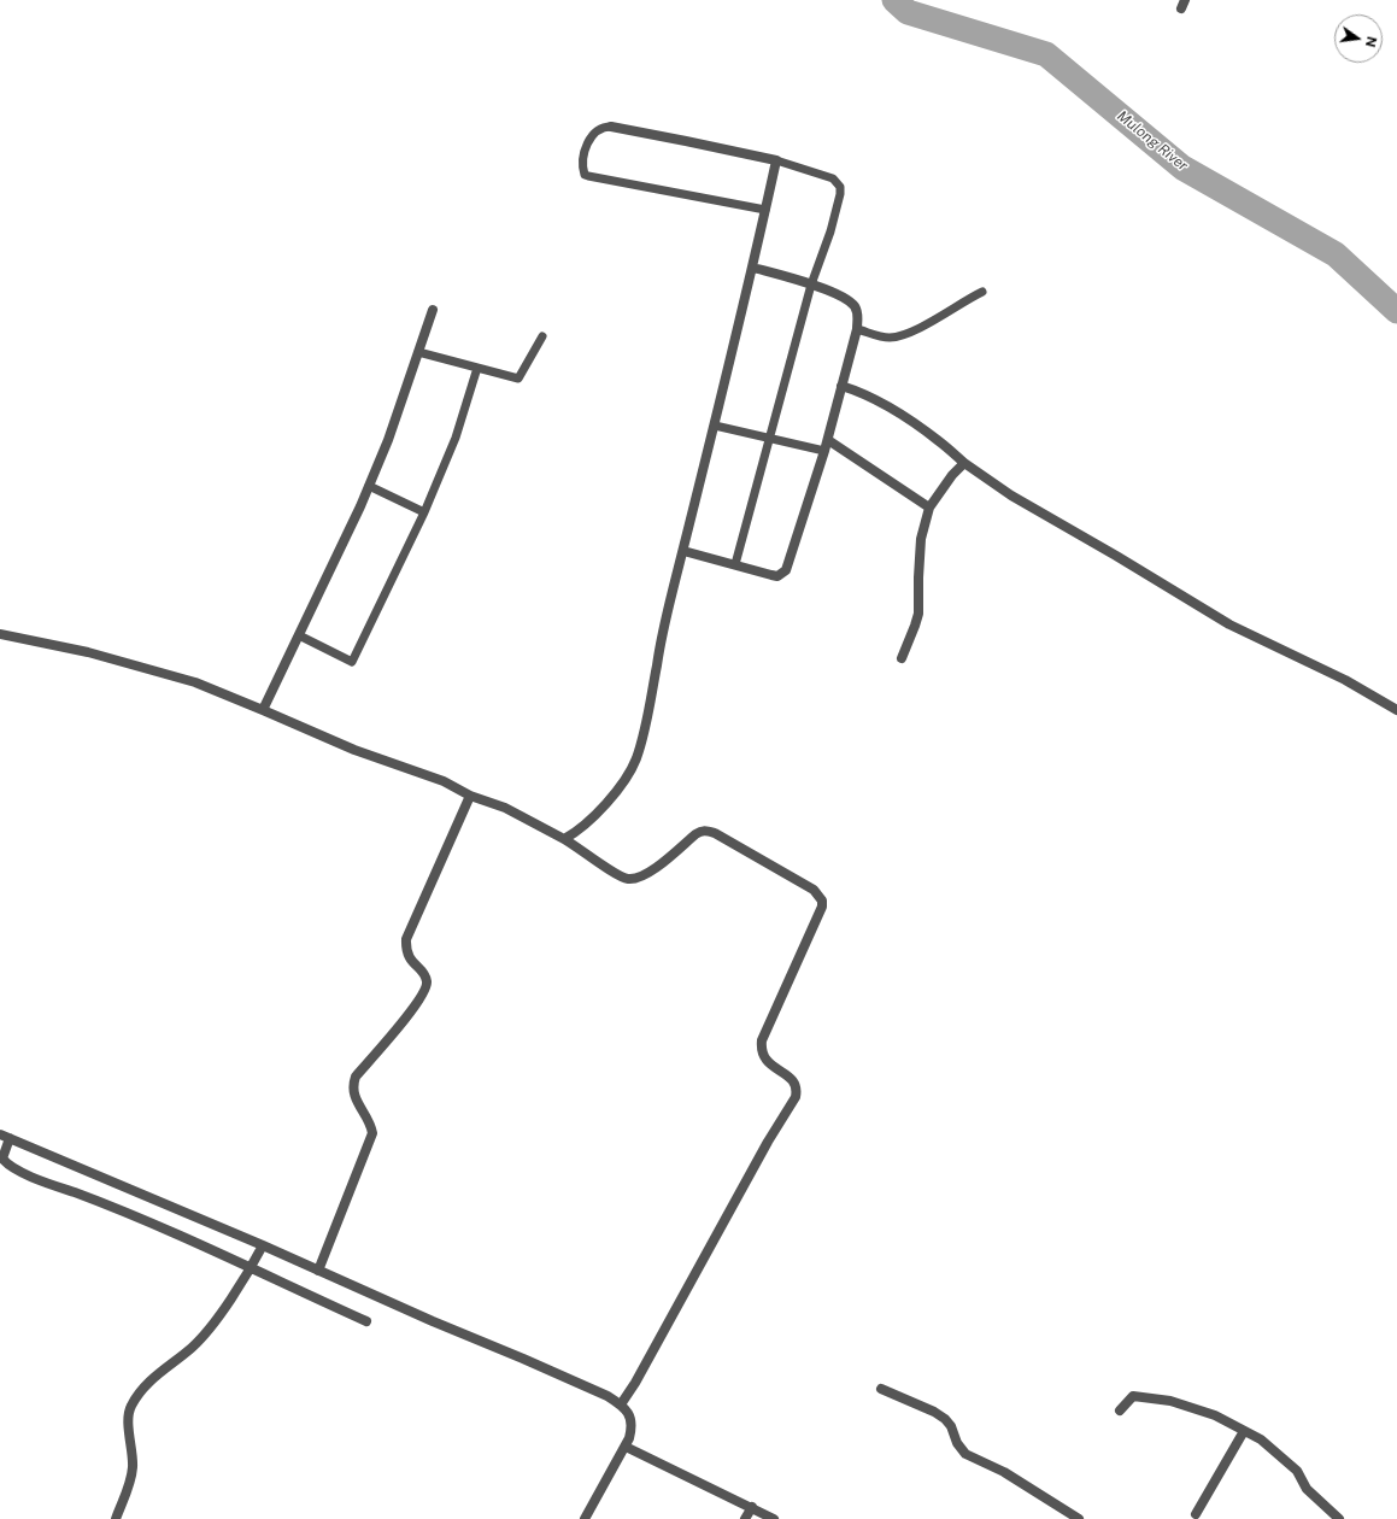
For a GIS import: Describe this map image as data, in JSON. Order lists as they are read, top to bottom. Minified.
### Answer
{"water":["Mulong River"],"north":"right"}
